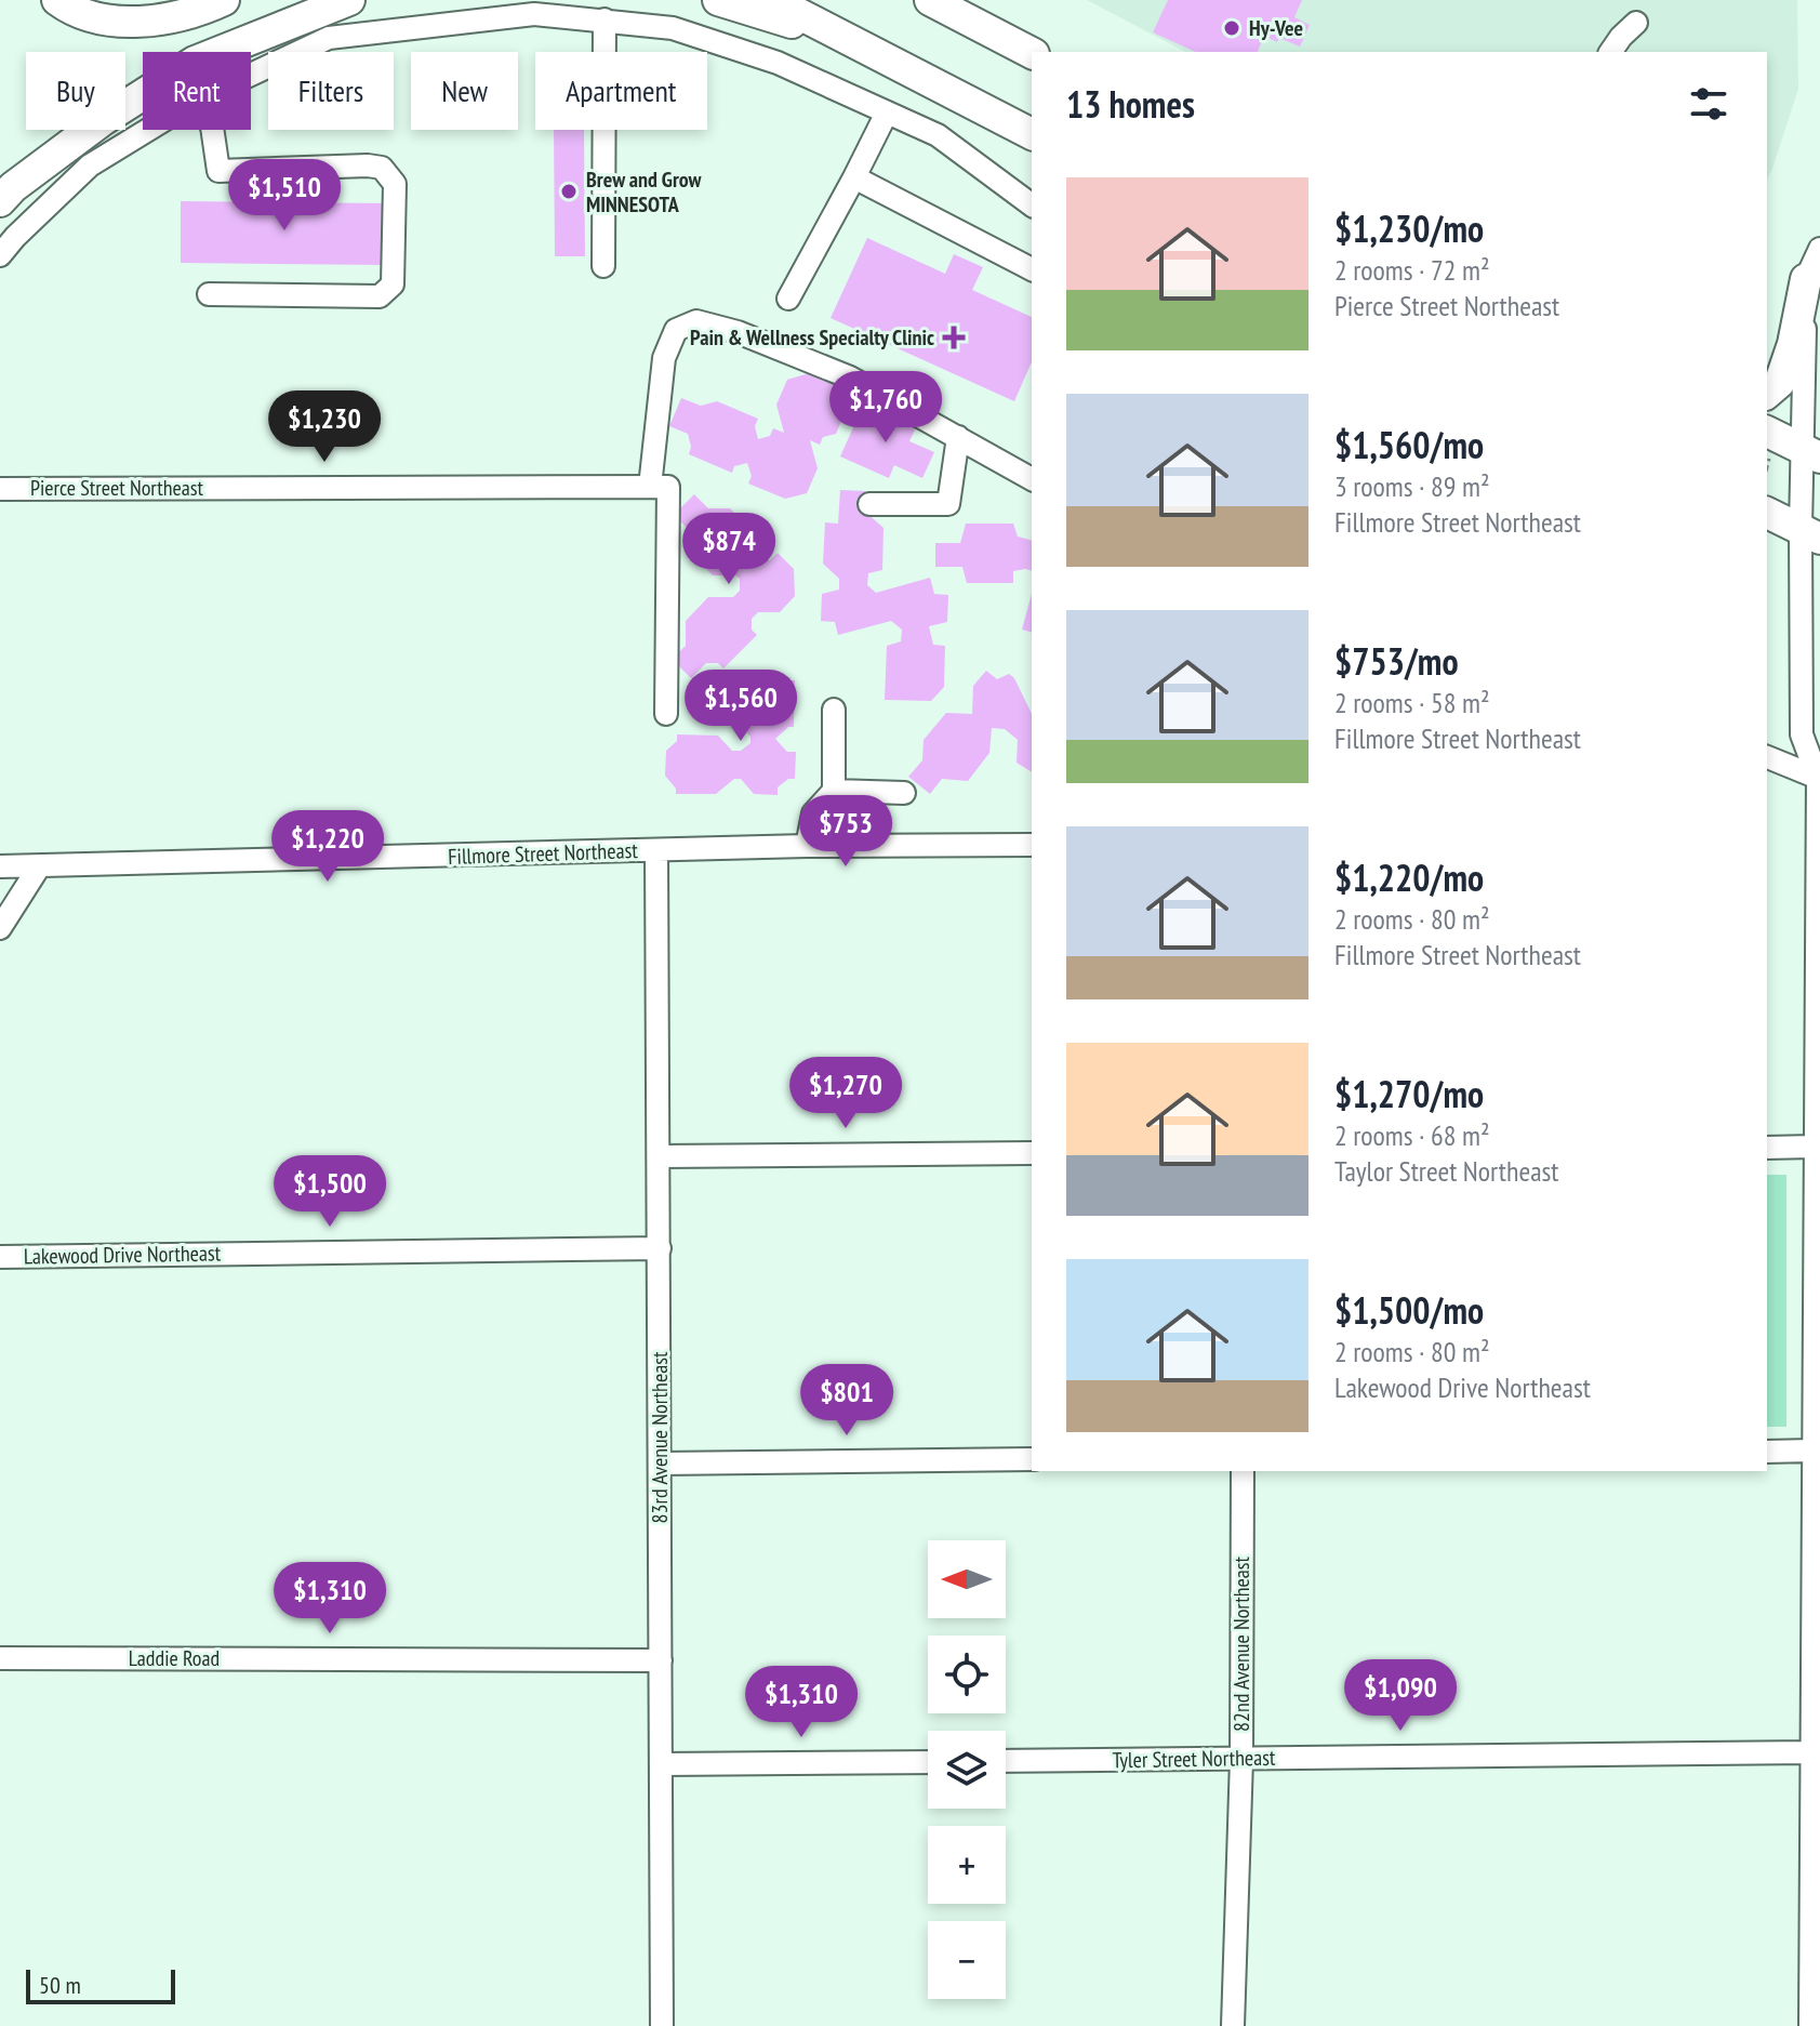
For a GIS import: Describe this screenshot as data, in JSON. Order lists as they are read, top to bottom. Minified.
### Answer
{"streets":{"street":["Pierce Street Northeast","Fillmore Street Northeast","Lakewood Drive Northeast","83rd Avenue Northeast","82nd Avenue Northeast","Laddie Road","Tyler Street Northeast"]},"crossings":[["Fillmore Street Northeast","83rd Avenue Northeast"],["Lakewood Drive Northeast","83rd Avenue Northeast"],["83rd Avenue Northeast","Laddie Road"],["82nd Avenue Northeast","Tyler Street Northeast"]],"places":{"other":["Hy-Vee","Brew and Grow MINNESOTA"],"health":["Pain & Wellness Specialty Clinic"]},"scale_bar":"50 m","north":"left","page":{"chip":["Buy","Rent","Filters","New","Apartment"],"heading":"13 homes","list":[{"name":"$1,230/mo","note":"2 rooms · 72 m² · Pierce Street Northeast"},{"name":"$1,560/mo","note":"3 rooms · 89 m² · Fillmore Street Northeast"},{"name":"$753/mo","note":"2 rooms · 58 m² · Fillmore Street Northeast"},{"name":"$1,220/mo","note":"2 rooms · 80 m² · Fillmore Street Northeast"},{"name":"$1,270/mo","note":"2 rooms · 68 m² · Taylor Street Northeast"},{"name":"$1,500/mo","note":"2 rooms · 80 m² · Lakewood Drive Northeast"}],"price":["$1,510","$1,760","$1,230","$874","$1,560","$753","$1,220","$1,270","$1,500","$801","$1,310","$1,090","$1,310"],"map_buttons":["+","−"],"scale":"50 m"}}
